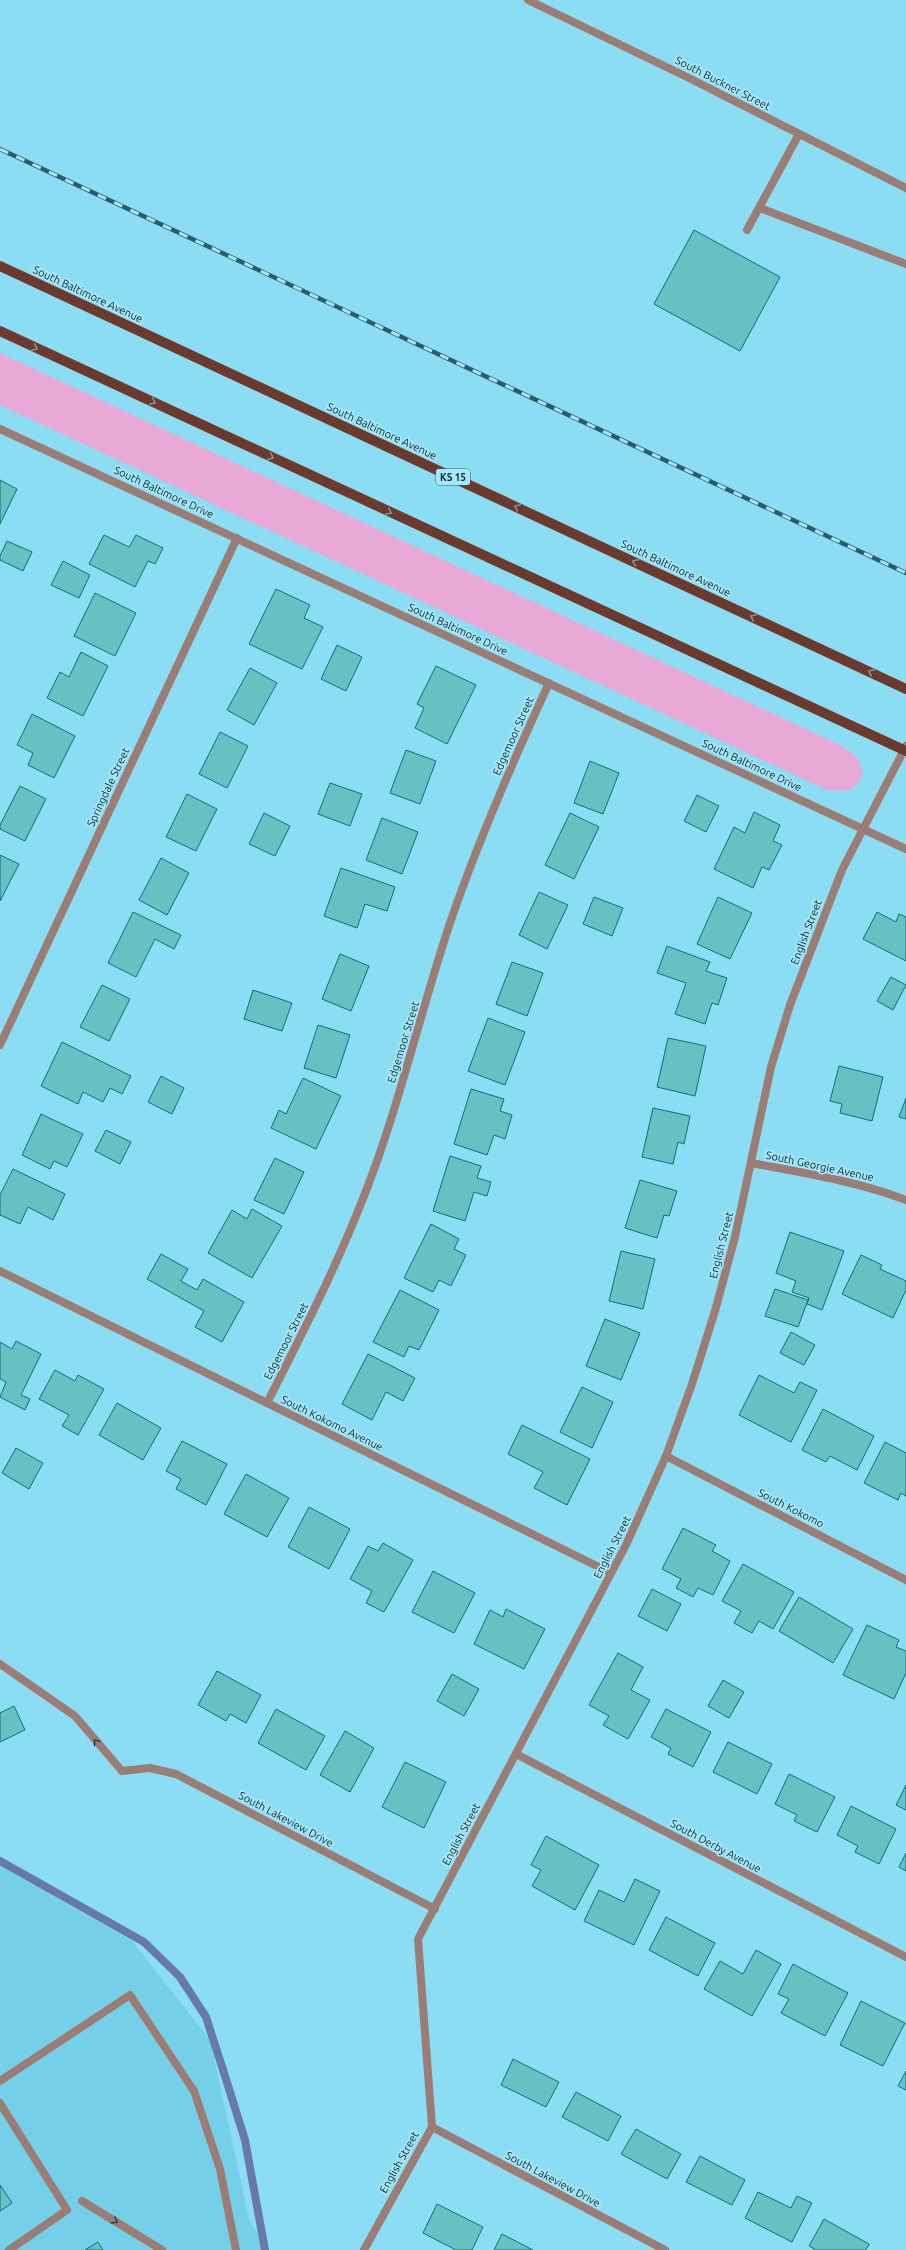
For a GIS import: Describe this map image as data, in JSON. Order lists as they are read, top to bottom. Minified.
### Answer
{"streets":{"main road":["South Baltimore Avenue","KS 15"],"street":["South Buckner Street","South Baltimore Drive","Edgemoor Street","Springdale Street","English Street","South Georgie Avenue","South Kokomo Avenue","South Kokomo","South Lakeview Drive","South Derby Avenue"]},"crossings":[["South Baltimore Drive","Edgemoor Street"],["South Baltimore Drive","Springdale Street"],["South Baltimore Drive","English Street"],["Edgemoor Street","South Kokomo Avenue"],["English Street","South Georgie Avenue"],["English Street","South Kokomo Avenue"],["English Street","South Kokomo"],["English Street","South Lakeview Drive"],["English Street","South Derby Avenue"]],"one_way":["South Lakeview Drive"]}
